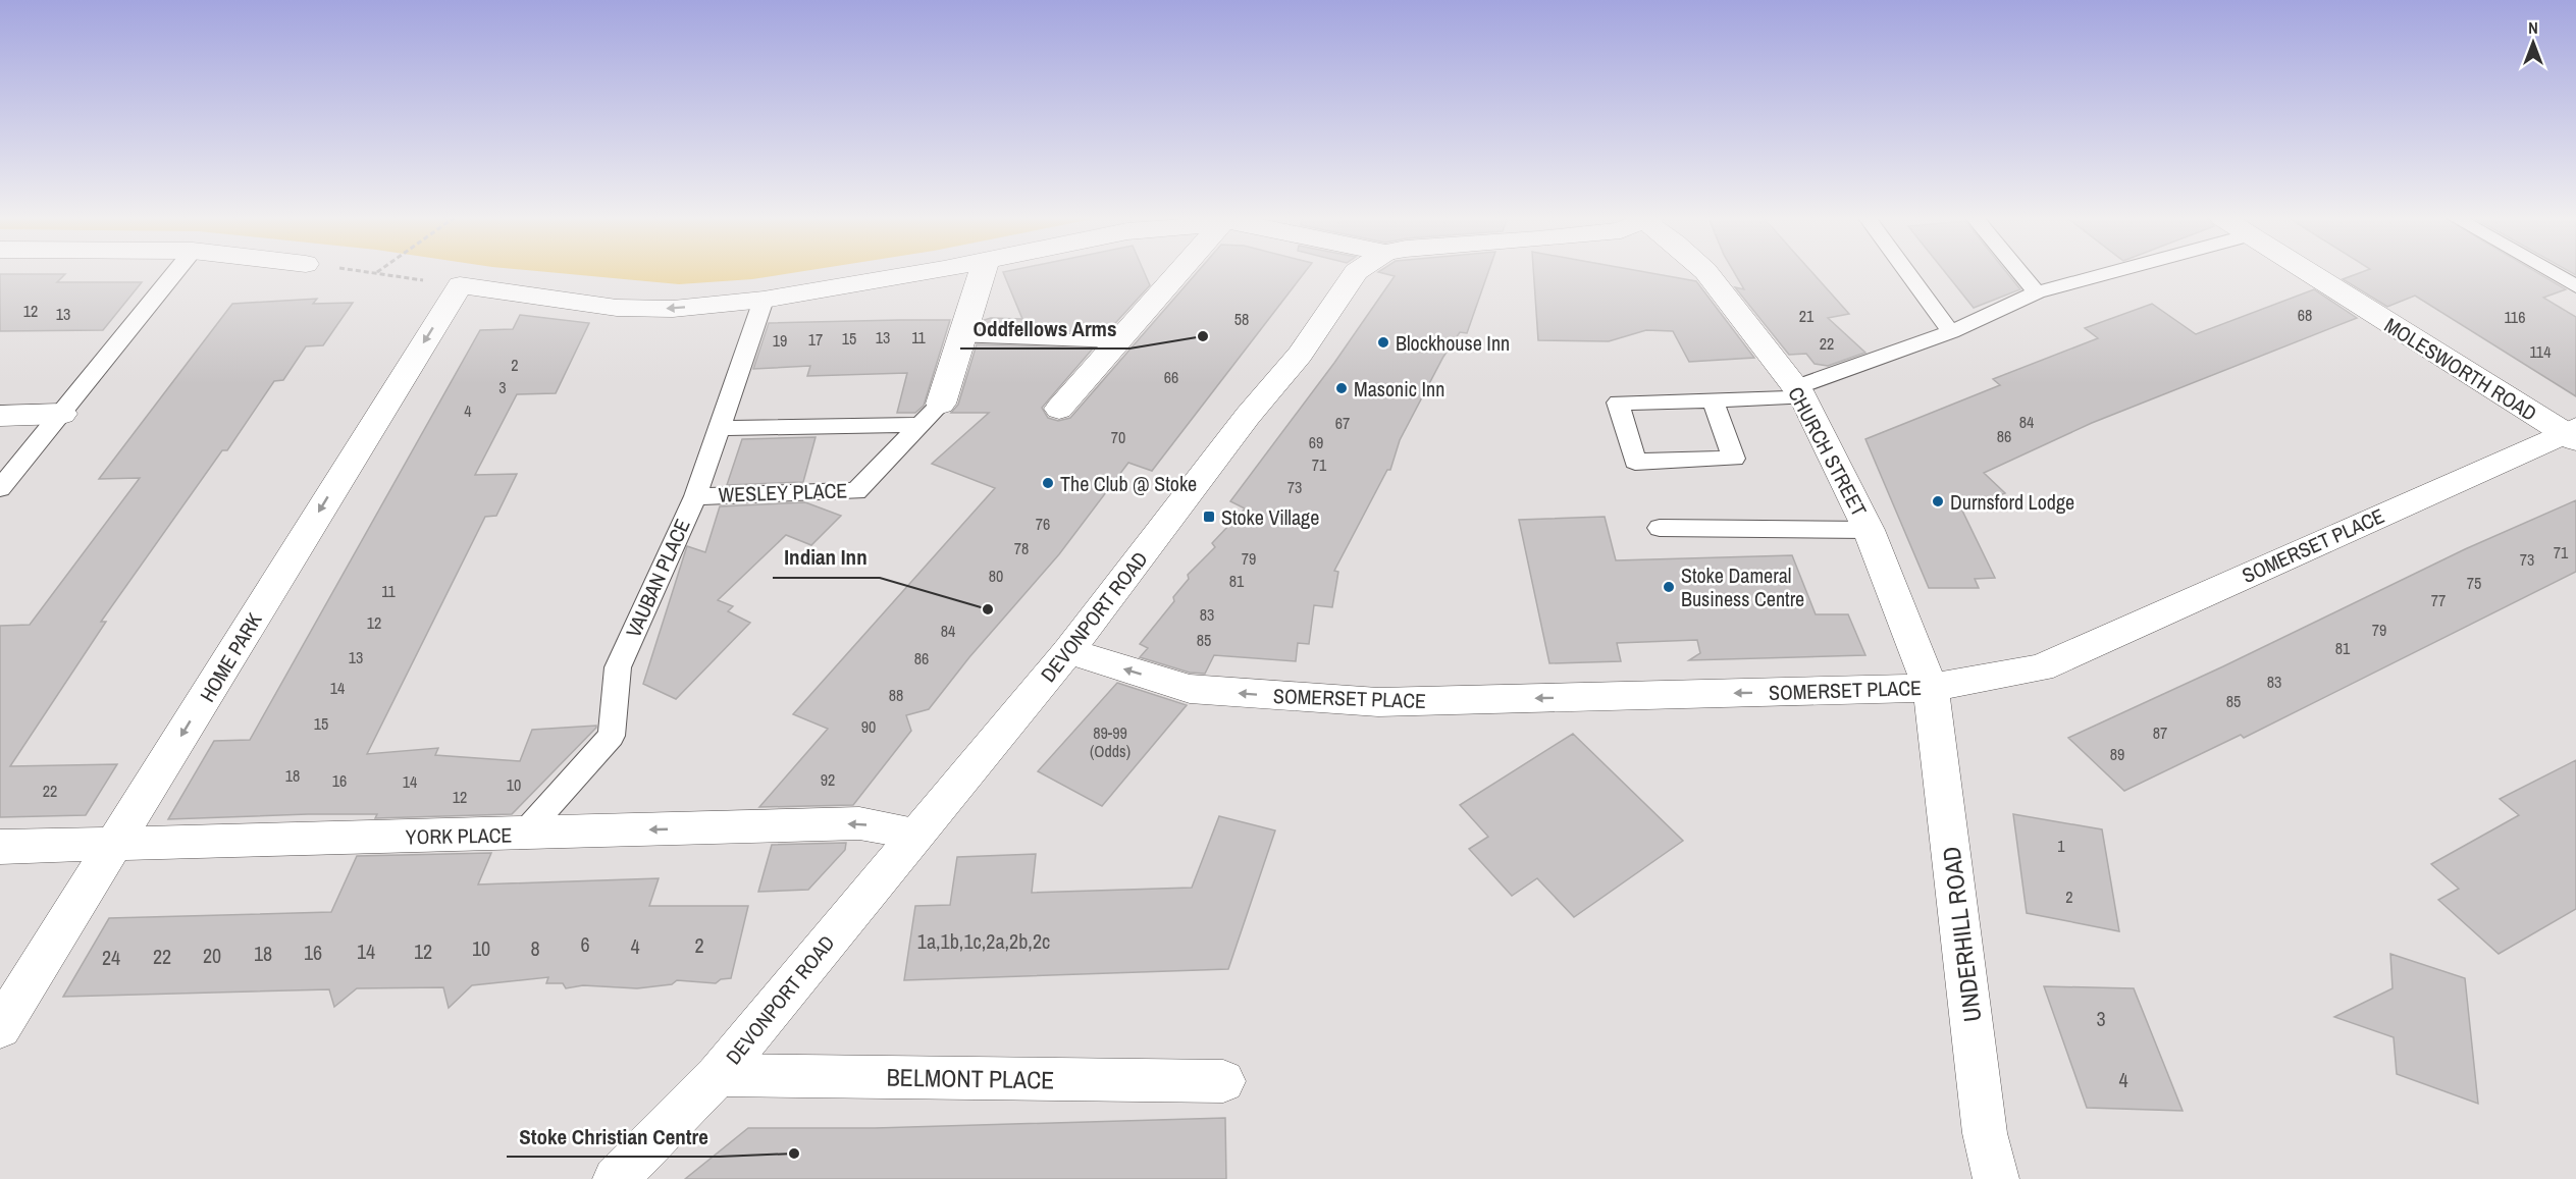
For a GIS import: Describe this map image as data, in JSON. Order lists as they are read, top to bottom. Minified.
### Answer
{"streets":{"street":["MOLESWORTH ROAD","CHURCH STREET","WESLEY PLACE","SOMERSET PLACE","DEVONPORT ROAD","HOME PARK","YORK PLACE","UNDERHILL ROAD","BELMONT PLACE"],"lane":["VAUBAN PLACE"]},"crossings":[["MOLESWORTH ROAD","SOMERSET PLACE"],["CHURCH STREET","SOMERSET PLACE"],["CHURCH STREET","UNDERHILL ROAD"],["WESLEY PLACE","VAUBAN PLACE"],["SOMERSET PLACE","DEVONPORT ROAD"],["SOMERSET PLACE","UNDERHILL ROAD"],["VAUBAN PLACE","YORK PLACE"],["DEVONPORT ROAD","YORK PLACE"],["DEVONPORT ROAD","BELMONT PLACE"],["HOME PARK","YORK PLACE"]],"one_way":["SOMERSET PLACE","HOME PARK","YORK PLACE"],"places":{"other":["Oddfellows Arms","Blockhouse Inn","Masonic Inn","The Club @ Stoke","Durnsford Lodge","Stoke Dameral Business Centre","Indian Inn","Stoke Christian Centre"],"transit":["Stoke Village"]},"house_numbers":["12","13","68","21","116","58","13","11","15","17","19","22","114","2","66","3","4","84","67","86","70","69","71","73","76","78","71","79","73","80","81","75","11","77","83","12","79","84","85","81","13","86","83","14","88","85","15","90","89-99 (Odds)","87","89","18","92","16","14","10","22","12","1","2","1a,1b,1c,2a,2b,2c","6","2","4","10","8","14","12","16","18","20","22","24","3","4"],"north":"top"}
